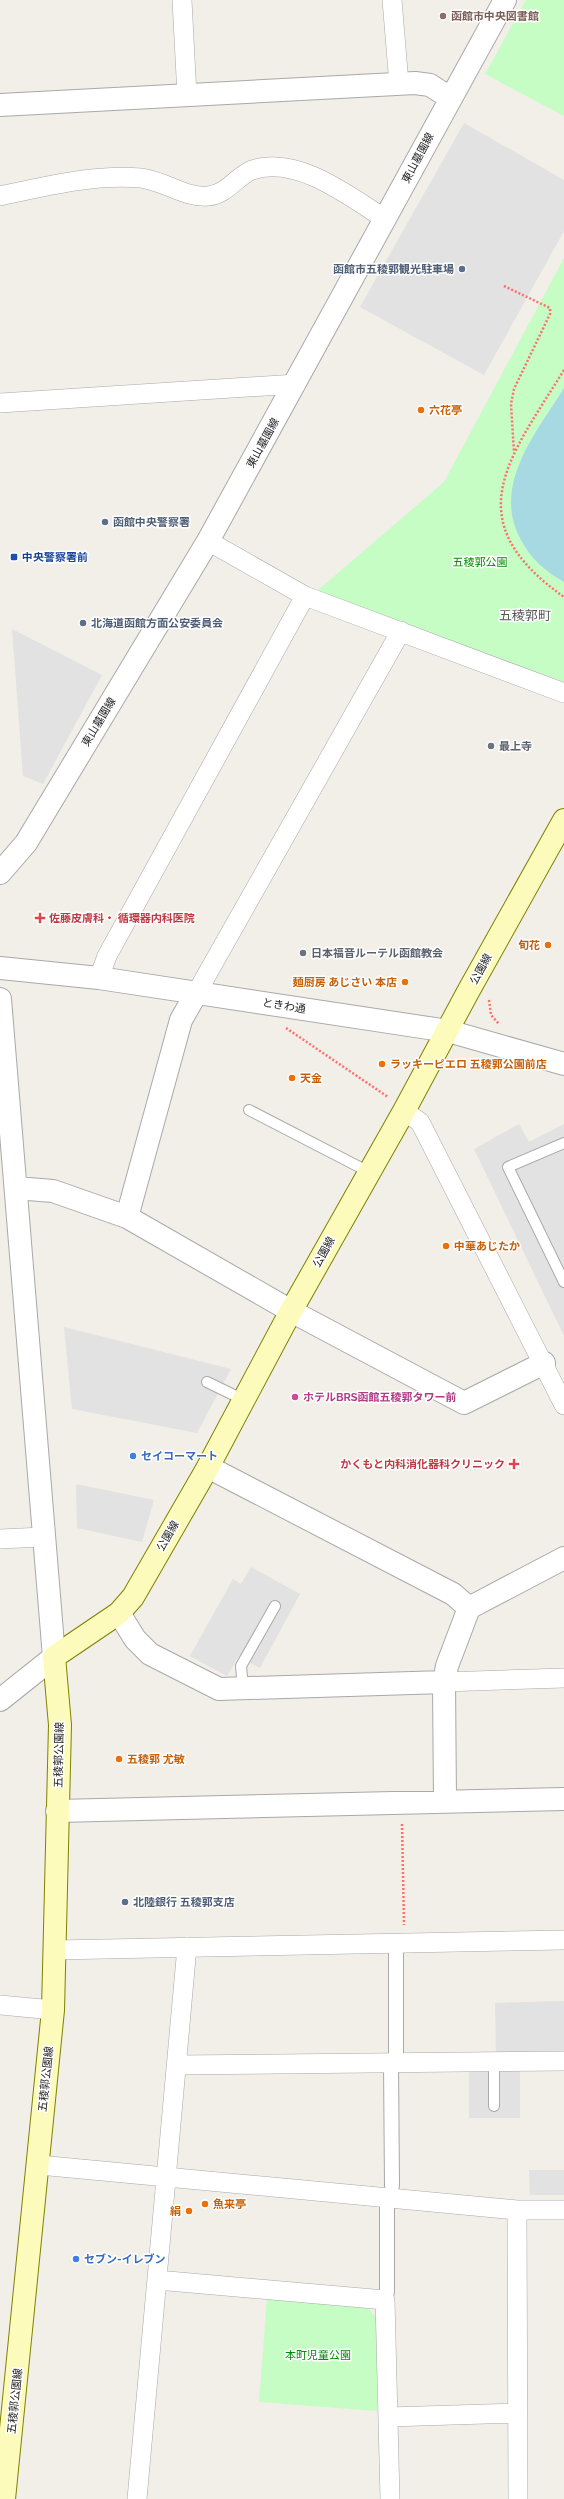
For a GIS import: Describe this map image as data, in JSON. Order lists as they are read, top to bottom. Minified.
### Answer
{"streets":{"main road":["公園線","五稜郭公園線"],"street":["東山墓園線","ときわ通"]},"crossings":[["公園線","ときわ通"],["公園線","五稜郭公園線"]],"districts":["五稜郭町"],"parks":["五稜郭公園","本町児童公園"],"places":{"other":["函館市中央図書館","函館市五稜郭観光駐車場","六花亭","函館中央警察署","北海道函館方面公安委員会","最上寺","旬花","日本福音ルーテル函館教会","麺厨房 あじさい 本店","ラッキーピエロ 五稜郭公園前店","天金","中華あじたか","ホテルBRS函館五稜郭タワー前","セイコーマート","五稜郭 尤敏","北陸銀行 五稜郭支店","魚来亭","絹","セブン-イレブン"],"transit":["中央警察署前"],"health":["佐藤皮膚科・ 循環器内科医院","かくもと内科消化器科クリニック"]}}
